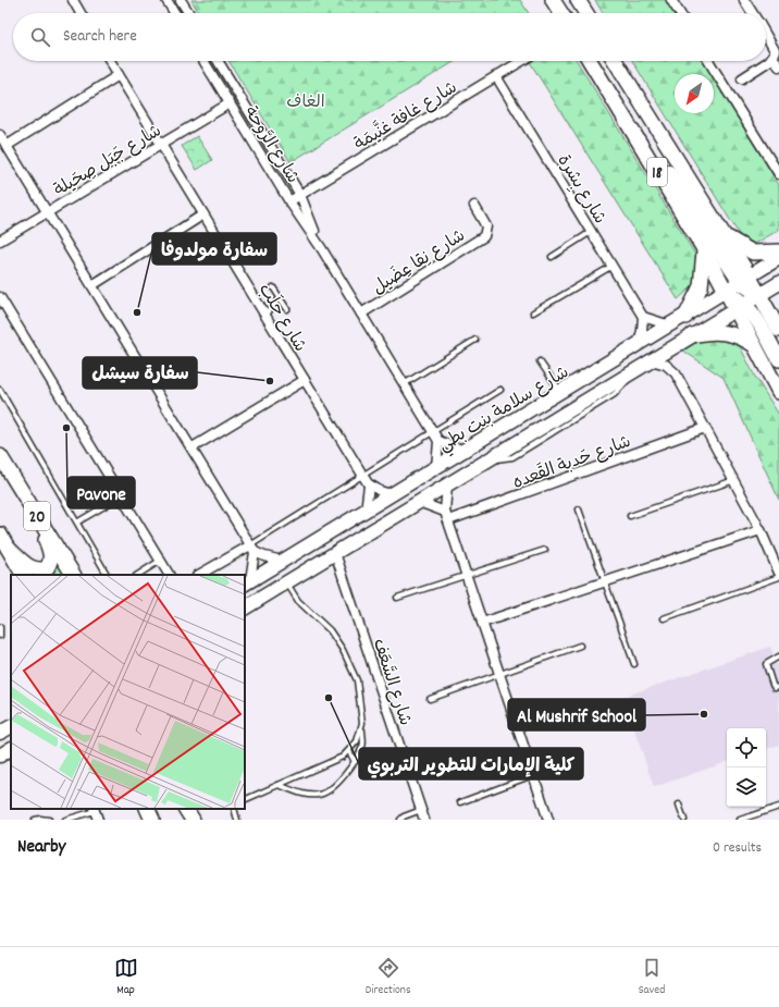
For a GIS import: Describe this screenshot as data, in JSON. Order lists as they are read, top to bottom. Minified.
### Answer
{"streets":{"main road":["18","شارع سلامة بنت بطي","20"],"street":["شارع غافة غنَّيمَة","شارع الرَّوحة","شارع جَبَل صِحَيلة","شارع بِشرة","شارع نِقا عِضَيل","شارع حلَب","شارع حَدبة القَعده","شارع السَّعَف"]},"crossings":[["شارع غافة غنَّيمَة","شارع الرَّوحة"],["شارع غافة غنَّيمَة","شارع بِشرة"],["شارع الرَّوحة","شارع جَبَل صِحَيلة"],["شارع الرَّوحة","شارع نِقا عِضَيل"],["شارع جَبَل صِحَيلة","شارع حلَب"],["18","شارع سلامة بنت بطي"]],"parks":["الغاف"],"places":["سفارة مولدوفا","سفارة سيشل","Pavone","كلية الإمارات للتطوير التربوي","Al Mushrif School"],"north":"bottom left","page":{"search":"Search here","heading":["Nearby","0 results"],"nav":["Map","Directions","Saved"]}}
